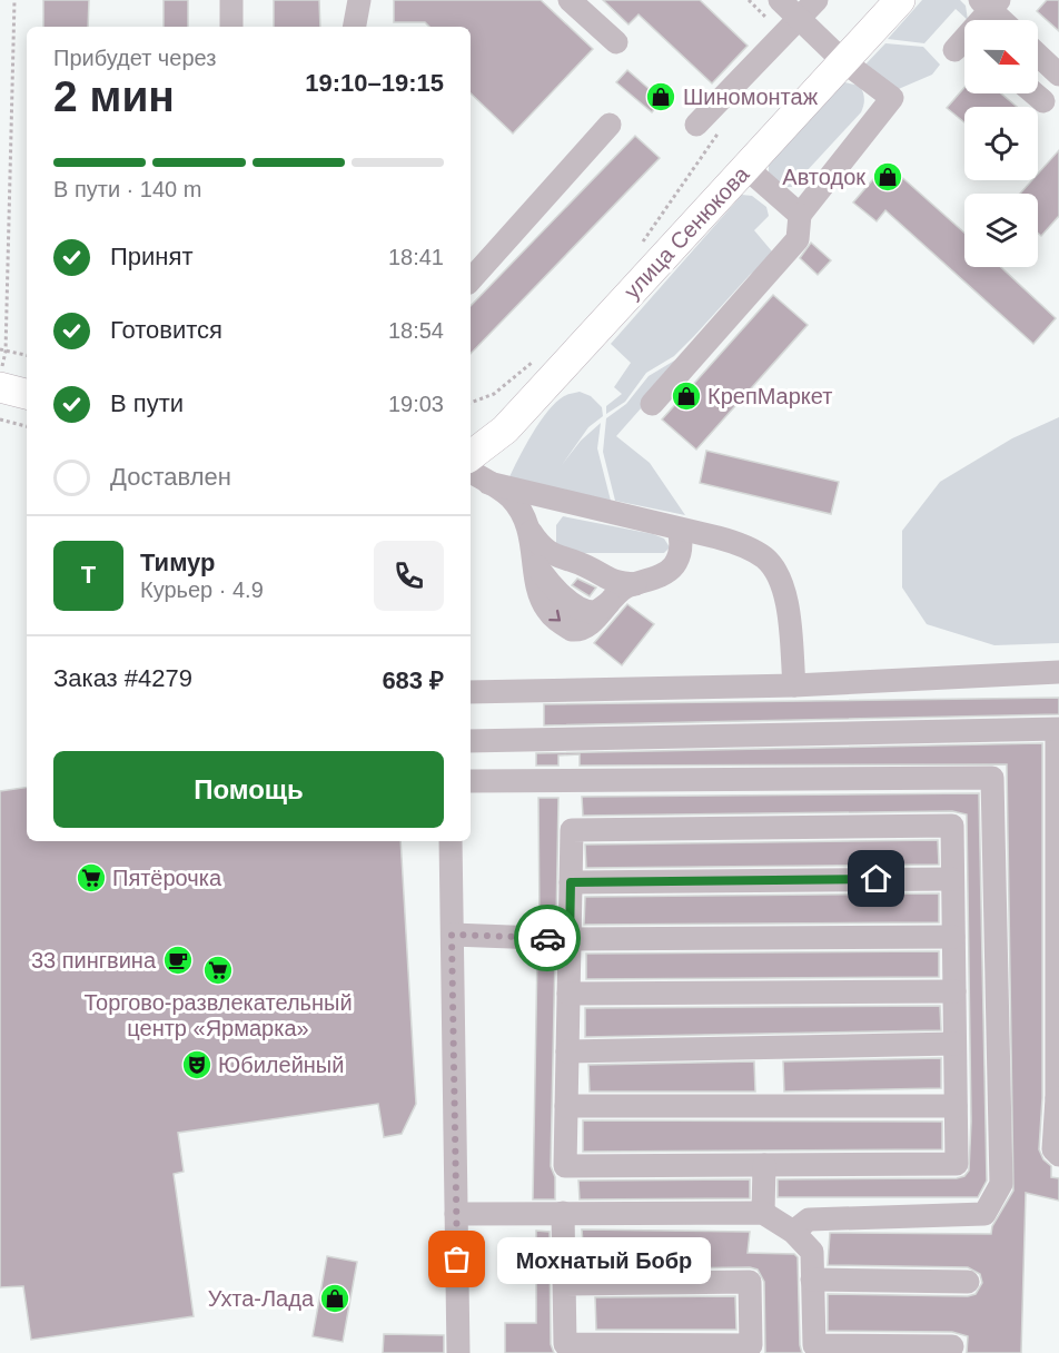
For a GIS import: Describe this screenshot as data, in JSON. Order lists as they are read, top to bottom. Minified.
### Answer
{"streets":{"main road":["улица Сенюкова"]},"places":{"shop":["Шиномонтаж","Автодок","КрепМаркет","Ухта-Лада"],"supermarket":["Пятёрочка","Торгово-развлекательный центр «Ярмарка»"],"cafe":["33 пингвина"],"theatre":["Юбилейный"],"other":["Мохнатый Бобр"]},"north":"right","page":{"heading":["2 мин","Прибудет через","19:10–19:15"],"panel":["Тимур","Курьер · 4.9","Заказ #4279","683 ₽"],"bar":"В пути · 140 m","list":[["Принят","18:41"],["Готовится","18:54"],["В пути","19:03"],"Доставлен"],"round":"Т","buttons":"Помощь","bubble":"Мохнатый Бобр"}}
